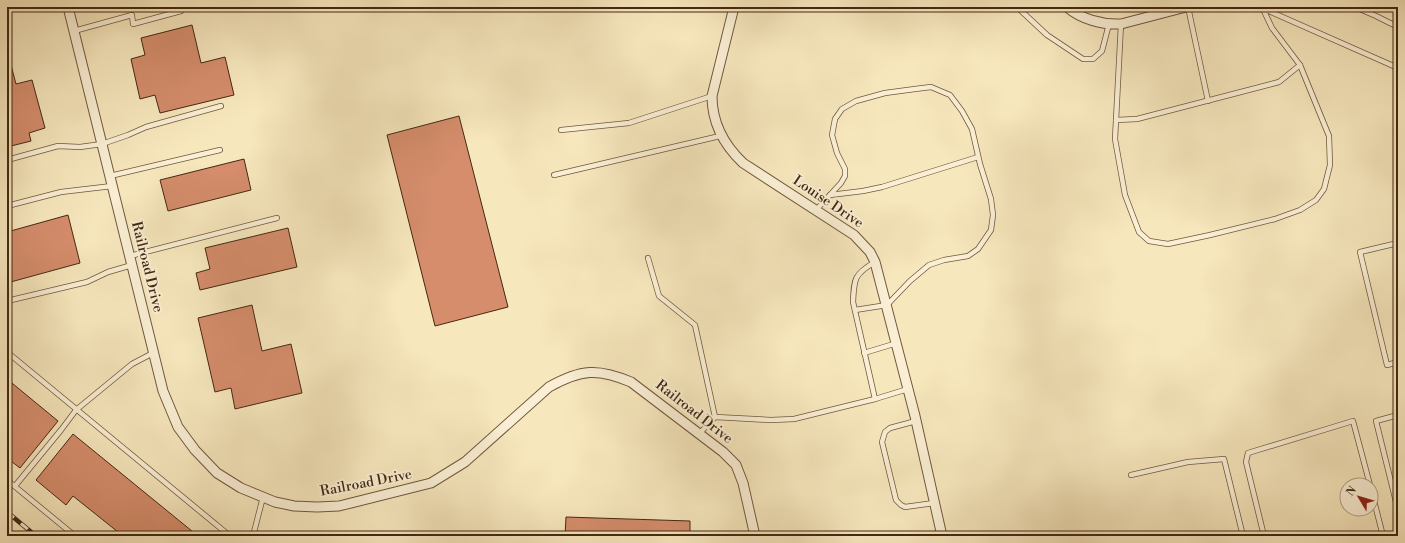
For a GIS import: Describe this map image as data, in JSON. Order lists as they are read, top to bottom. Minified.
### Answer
{"streets":{"street":["Louise Drive","Railroad Drive"]},"north":"top left"}
